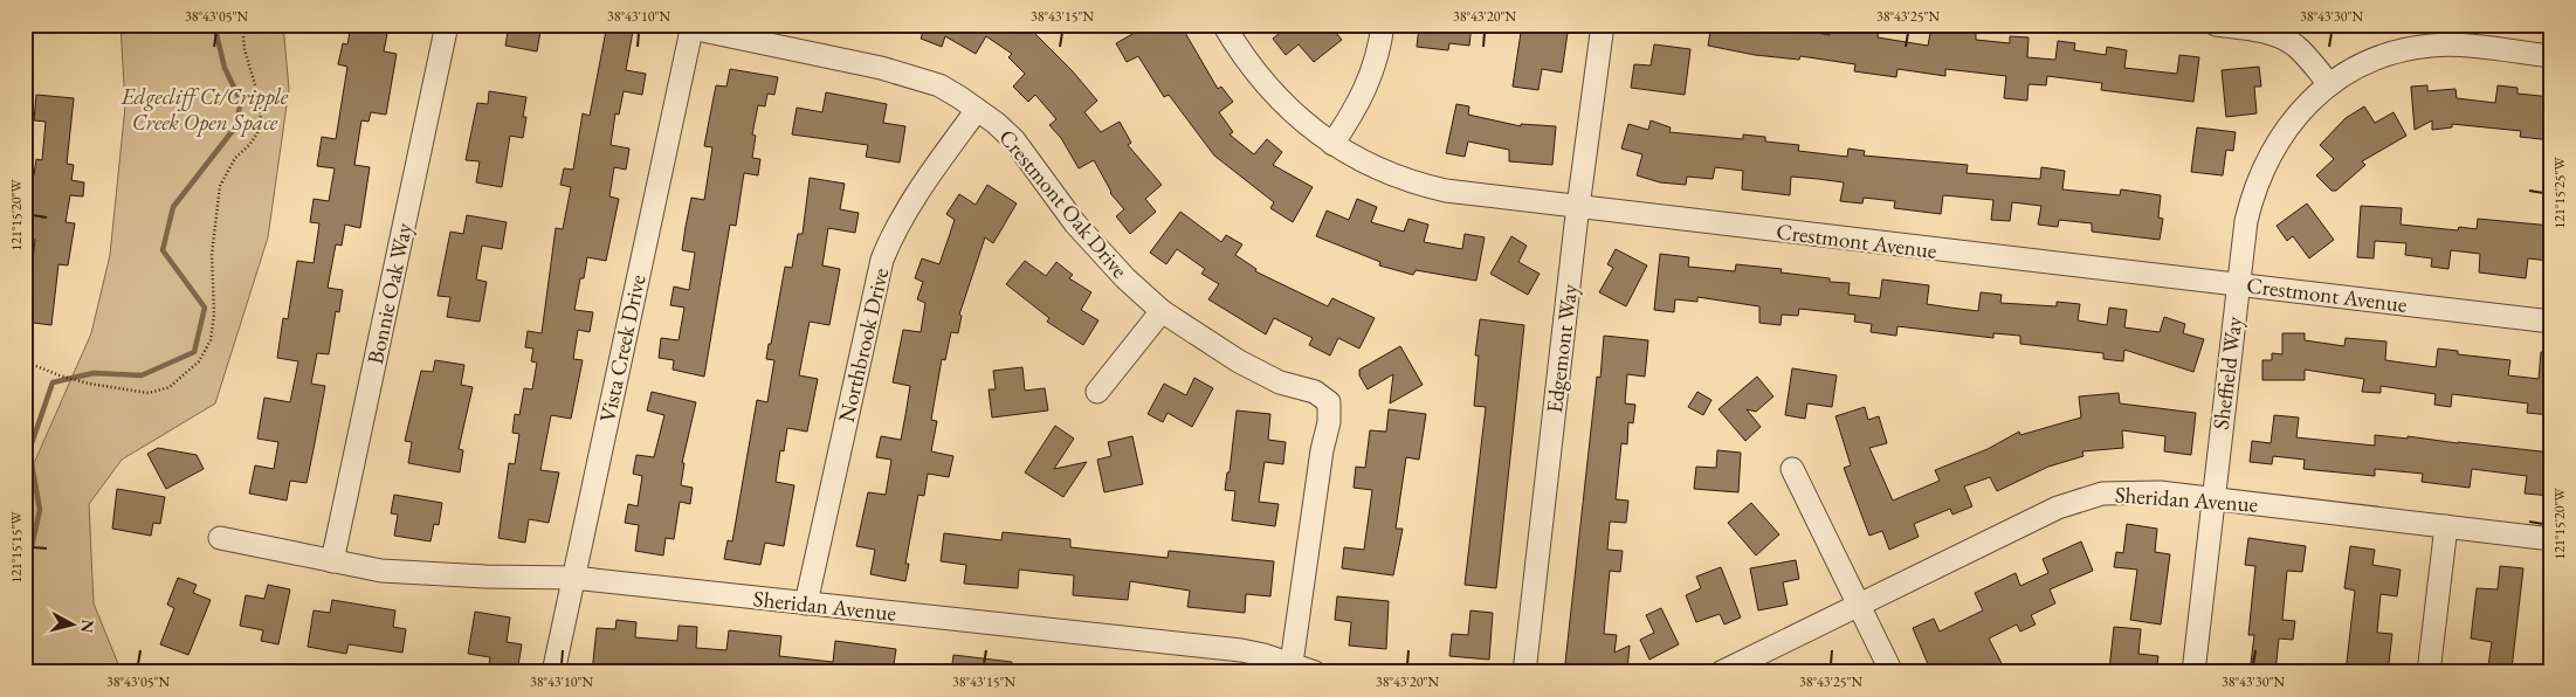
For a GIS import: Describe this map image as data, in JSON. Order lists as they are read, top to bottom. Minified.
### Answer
{"streets":{"street":["Crestmont Oak Drive","Crestmont Avenue","Bonnie Oak Way","Northbrook Drive","Vista Creek Drive","Edgemont Way","Sheffield Way","Sheridan Avenue"]},"crossings":[["Crestmont Oak Drive","Northbrook Drive"],["Crestmont Oak Drive","Vista Creek Drive"],["Crestmont Oak Drive","Sheridan Avenue"],["Crestmont Avenue","Edgemont Way"],["Crestmont Avenue","Sheffield Way"],["Bonnie Oak Way","Sheridan Avenue"],["Northbrook Drive","Sheridan Avenue"],["Vista Creek Drive","Sheridan Avenue"],["Sheffield Way","Sheridan Avenue"]],"parks":["Edgecliff Ct/Cripple Creek Open Space"],"north":"right","coordinates":["38°43'05\"N","38°43'10\"N","38°43'15\"N","38°43'20\"N","38°43'25\"N","38°43'30\"N","121°15'25\"W","121°15'20\"W","121°15'15\"W"]}
